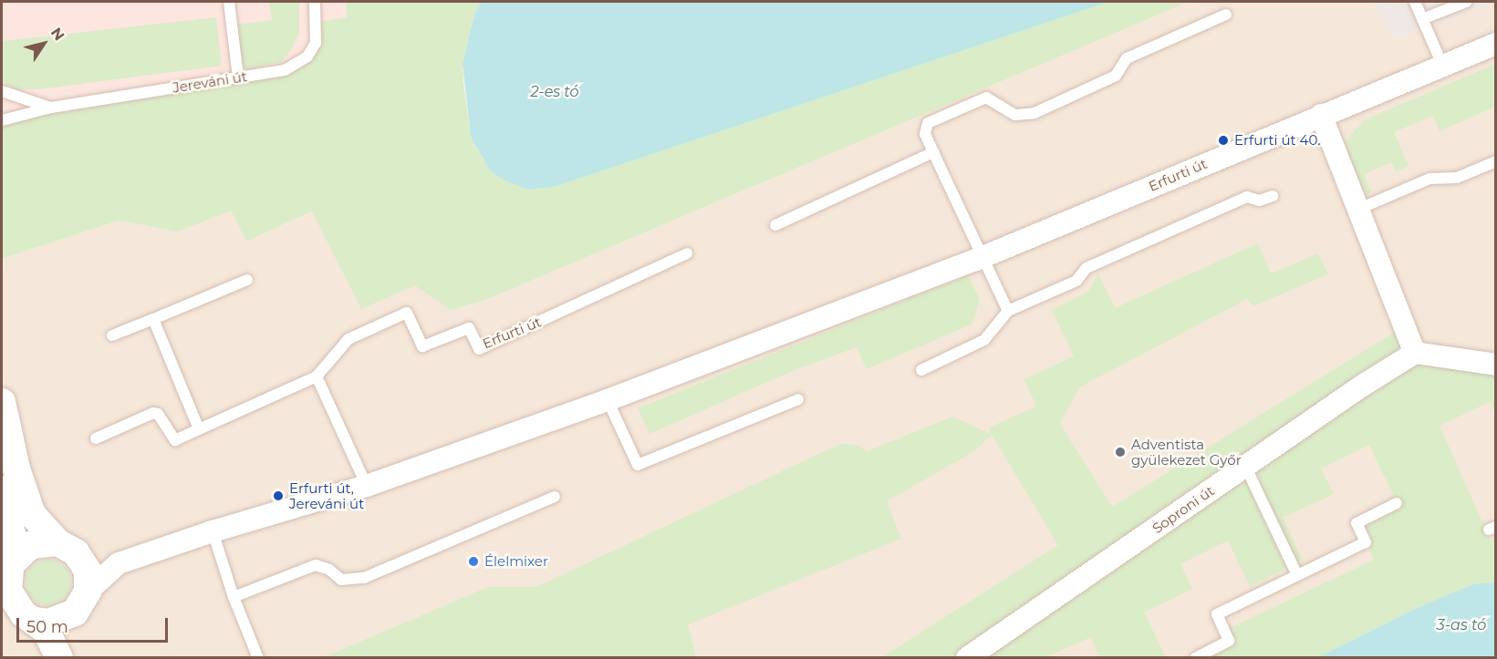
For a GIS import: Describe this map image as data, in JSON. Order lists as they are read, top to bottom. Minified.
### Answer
{"streets":{"street":["Erfurti út","Soproni út"],"lane":["Jereváni út"]},"water":["2-es tó","3-as tó"],"places":["Erfurti út 40.","Adventista gyülekezet Győr","Erfurti út, Jereváni út","Élelmixer"],"scale_bar":"50 m","north":"top right"}
